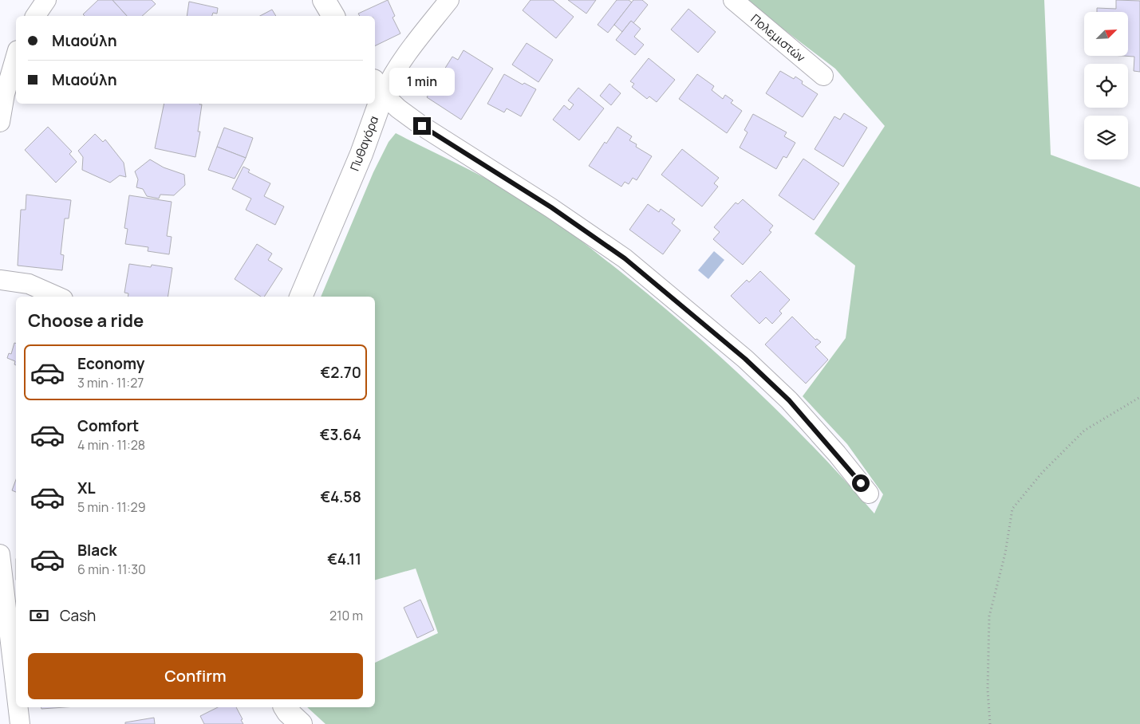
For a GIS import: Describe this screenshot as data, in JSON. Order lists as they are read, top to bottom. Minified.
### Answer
{"streets":{"street":["Πολεμιστών","Πυθαγόρα"]},"north":"top right","page":{"banner":["Μιαούλη","Μιαούλη"],"bubble":"1 min","heading":"Choose a ride","list":[{"name":"Economy","note":"3 min · 11:27","value":"€2.70"},{"name":"Comfort","note":"4 min · 11:28","value":"€3.64"},{"name":"XL","note":"5 min · 11:29","value":"€4.58"},{"name":"Black","note":"6 min · 11:30","value":"€4.11"}],"pay":["Cash","210 m"],"buttons":"Confirm"}}
